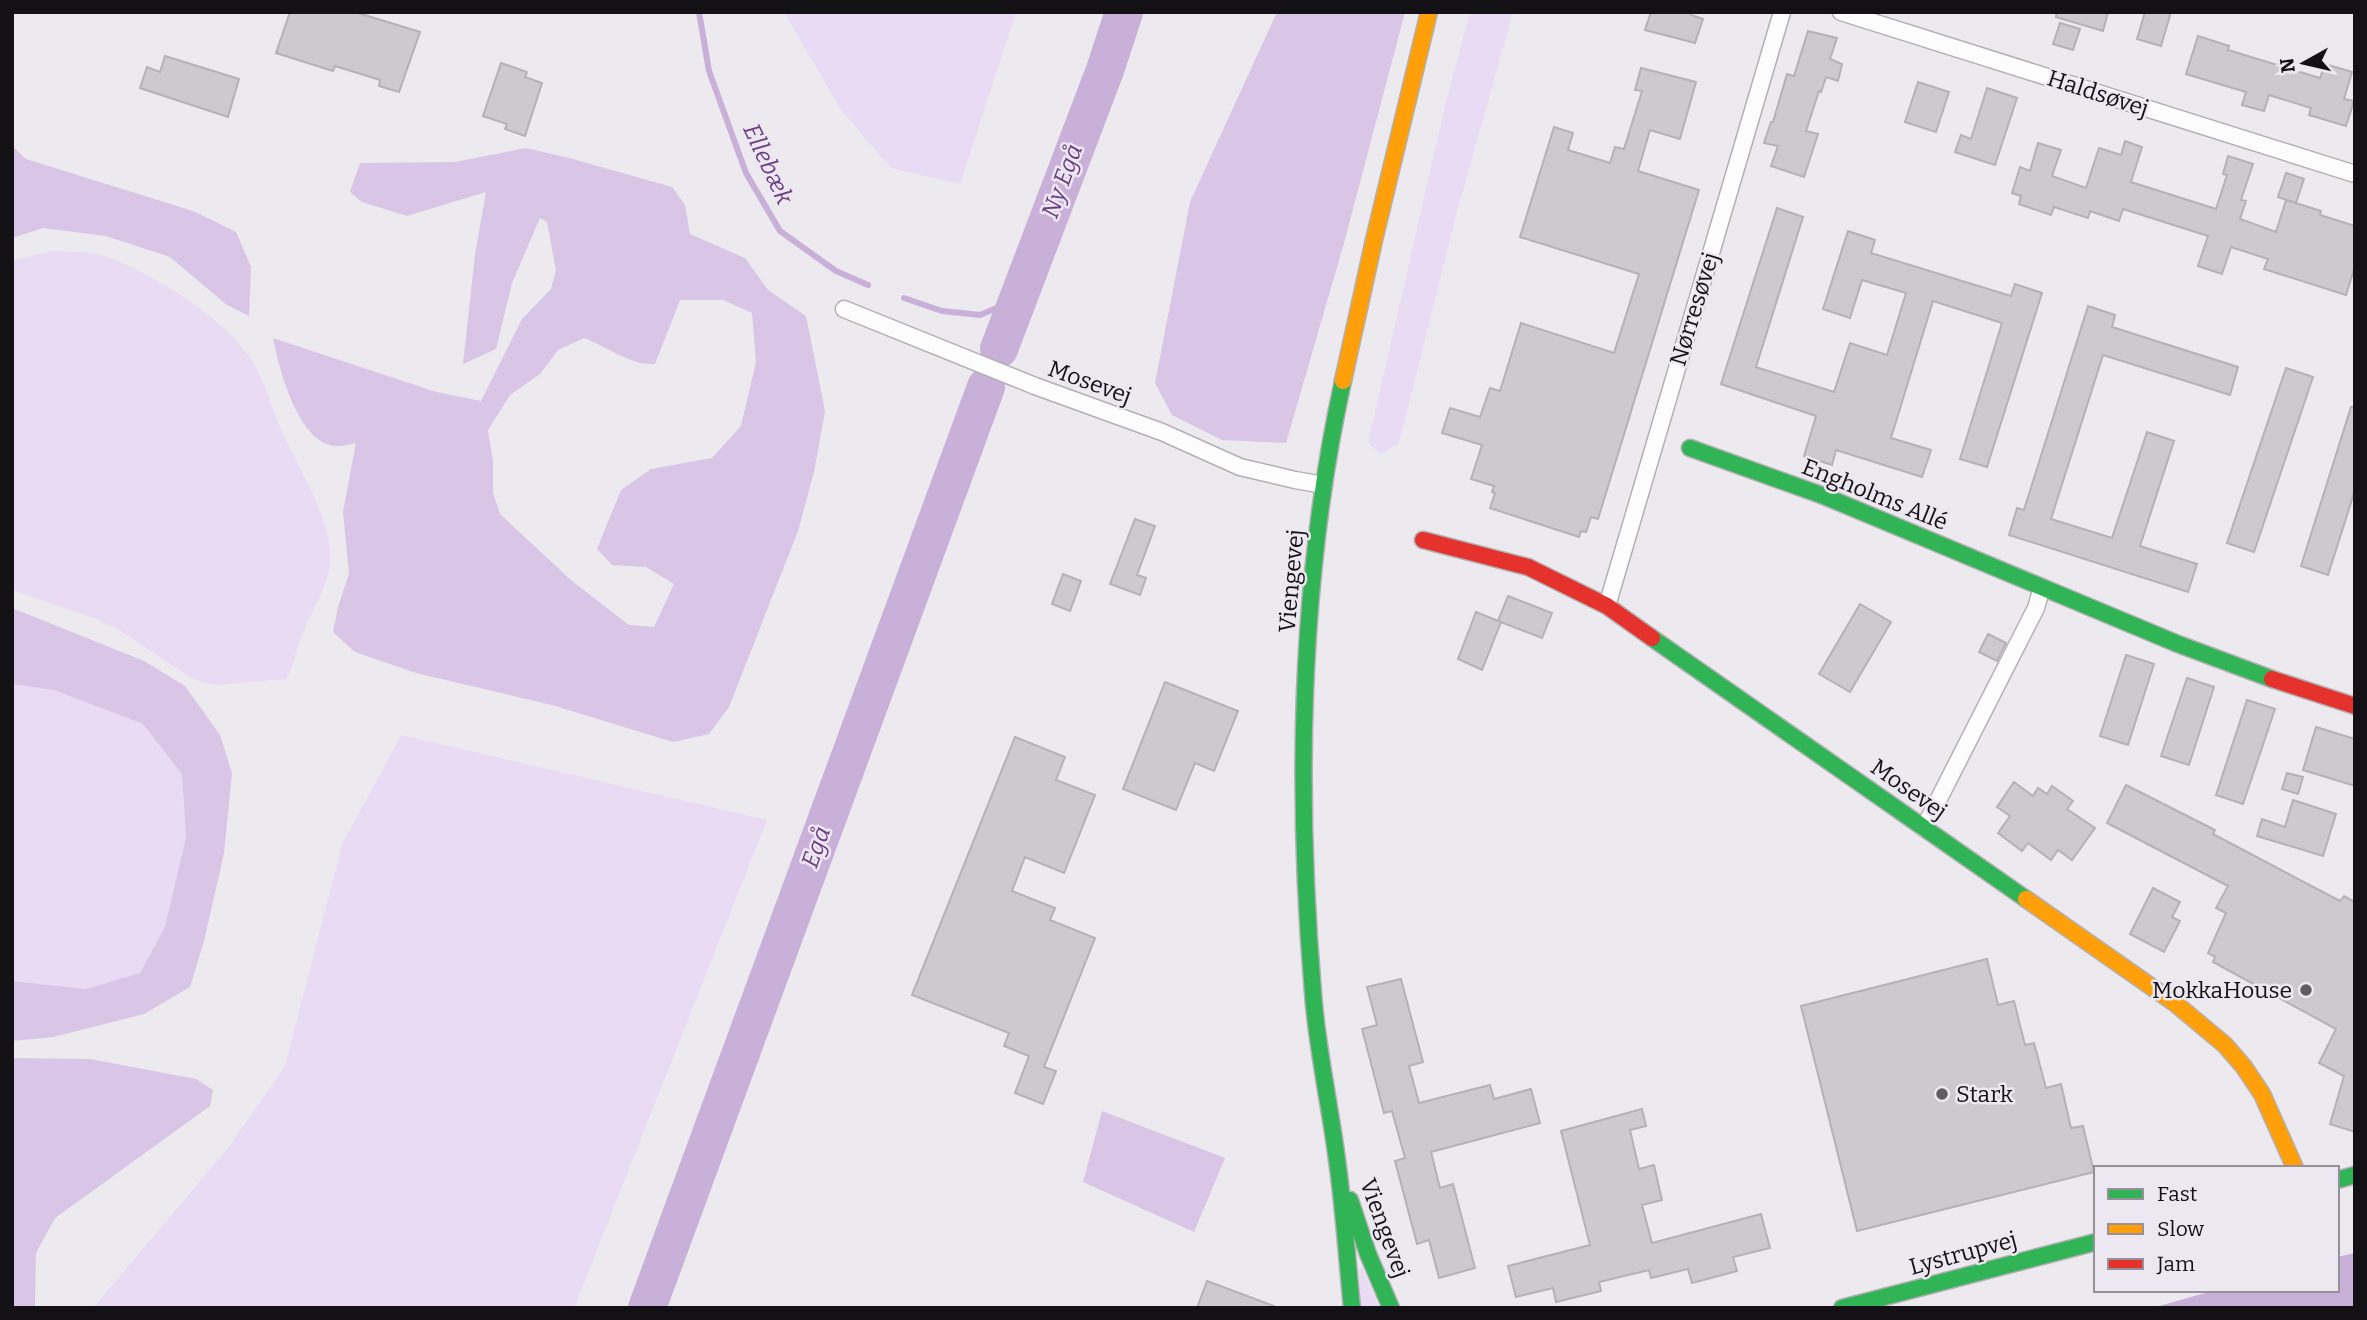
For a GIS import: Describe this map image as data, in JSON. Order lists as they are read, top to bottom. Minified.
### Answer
{"streets":{"street":["Haldsøvej","Nørresøvej","Mosevej","Engholms Allé","Viengevej","Lystrupvej"]},"crossings":[["Nørresøvej","Mosevej"],["Mosevej","Viengevej"]],"water":["Ellebæk","Ny Egå","Egå"],"places":["MokkaHouse","Stark"],"legend":["Fast","Slow","Jam"],"north":"left"}
